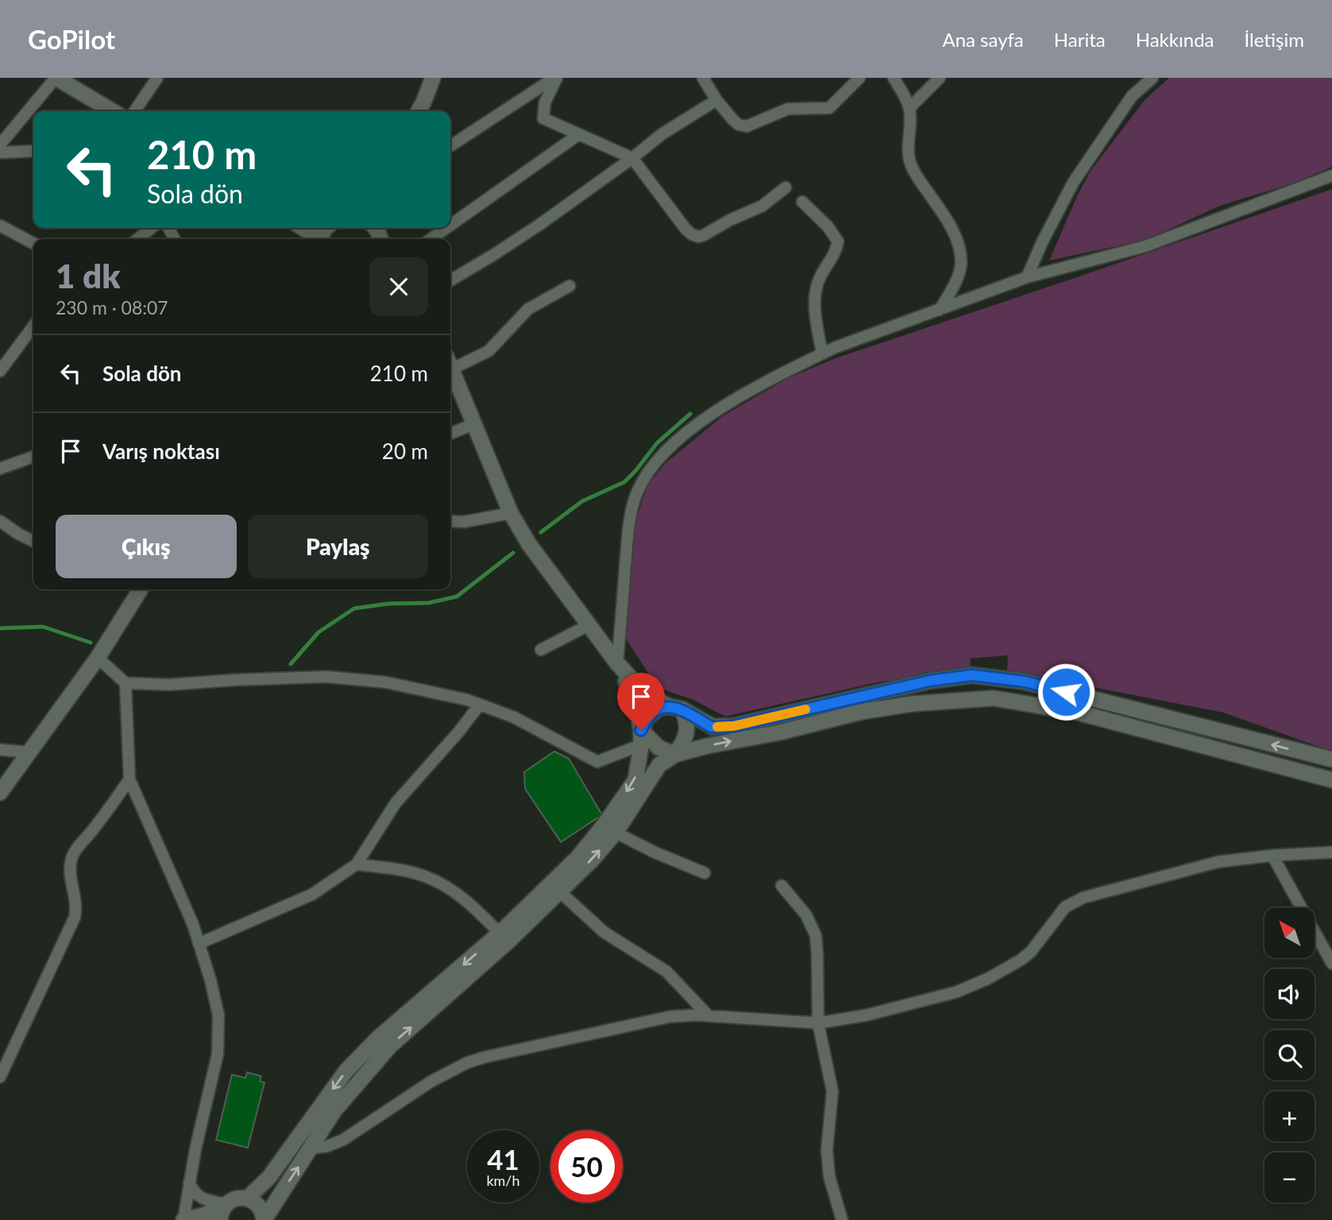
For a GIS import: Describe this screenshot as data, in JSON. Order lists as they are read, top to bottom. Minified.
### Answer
{"north":"top left","page":{"header":"GoPilot","nav":["Ana sayfa","Harita","Hakkında","İletişim"],"turn":["210 m","Sola dön"],"heading":["1 dk","230 m · 08:07"],"list":[{"name":"Sola dön","value":"210 m"},{"name":"Varış noktası","value":"20 m"}],"buttons":["Çıkış","Paylaş"],"map_buttons":["+","−"],"speed":"41 km/h","limit":"50"}}
